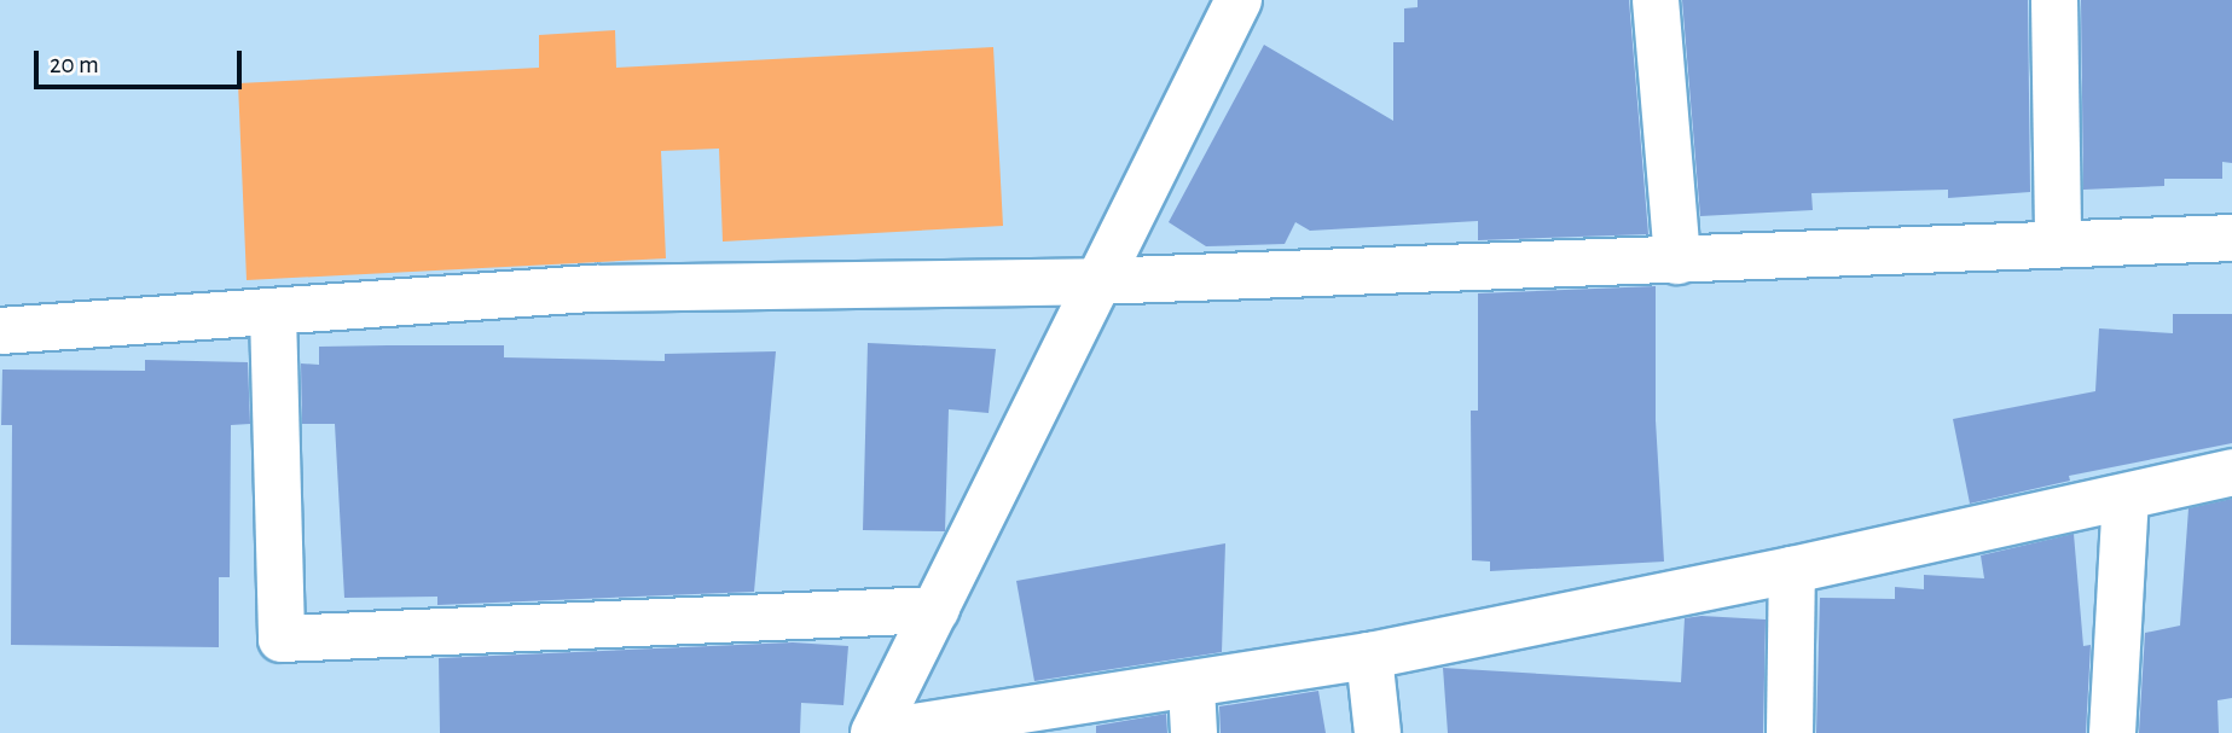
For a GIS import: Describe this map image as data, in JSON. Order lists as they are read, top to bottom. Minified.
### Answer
{"scale_bar":"20 m"}
